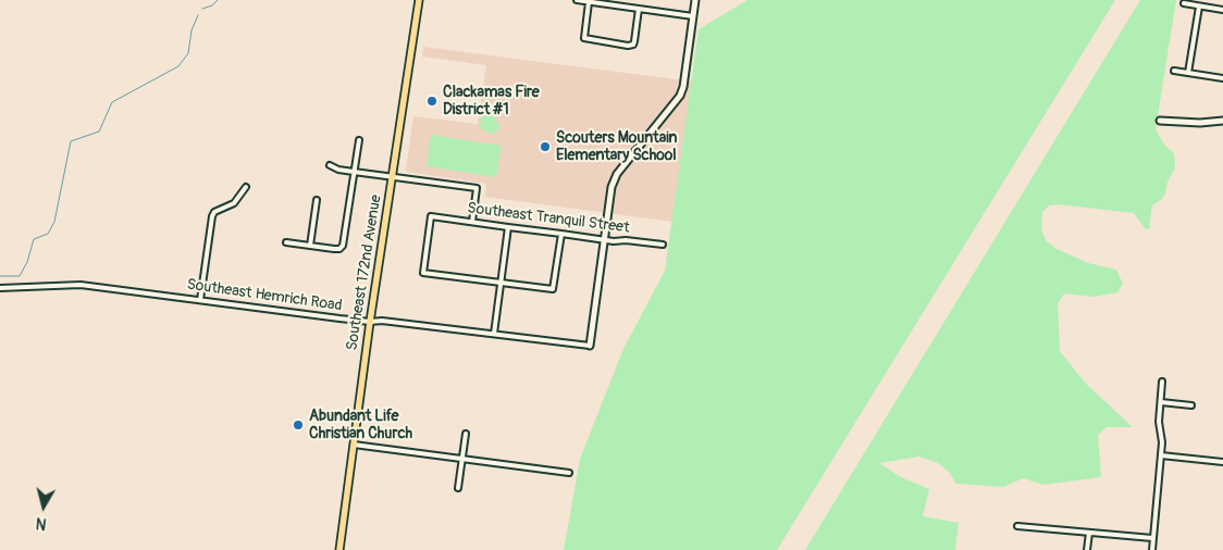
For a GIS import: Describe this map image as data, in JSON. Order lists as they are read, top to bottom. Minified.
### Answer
{"streets":{"main road":["Southeast 172nd Avenue"],"street":["Southeast Tranquil Street","Southeast Hemrich Road"]},"crossings":[["Southeast 172nd Avenue","Southeast Hemrich Road"]],"places":["Clackamas Fire District #1","Scouters Mountain Elementary School","Abundant Life Christian Church"],"north":"bottom"}
